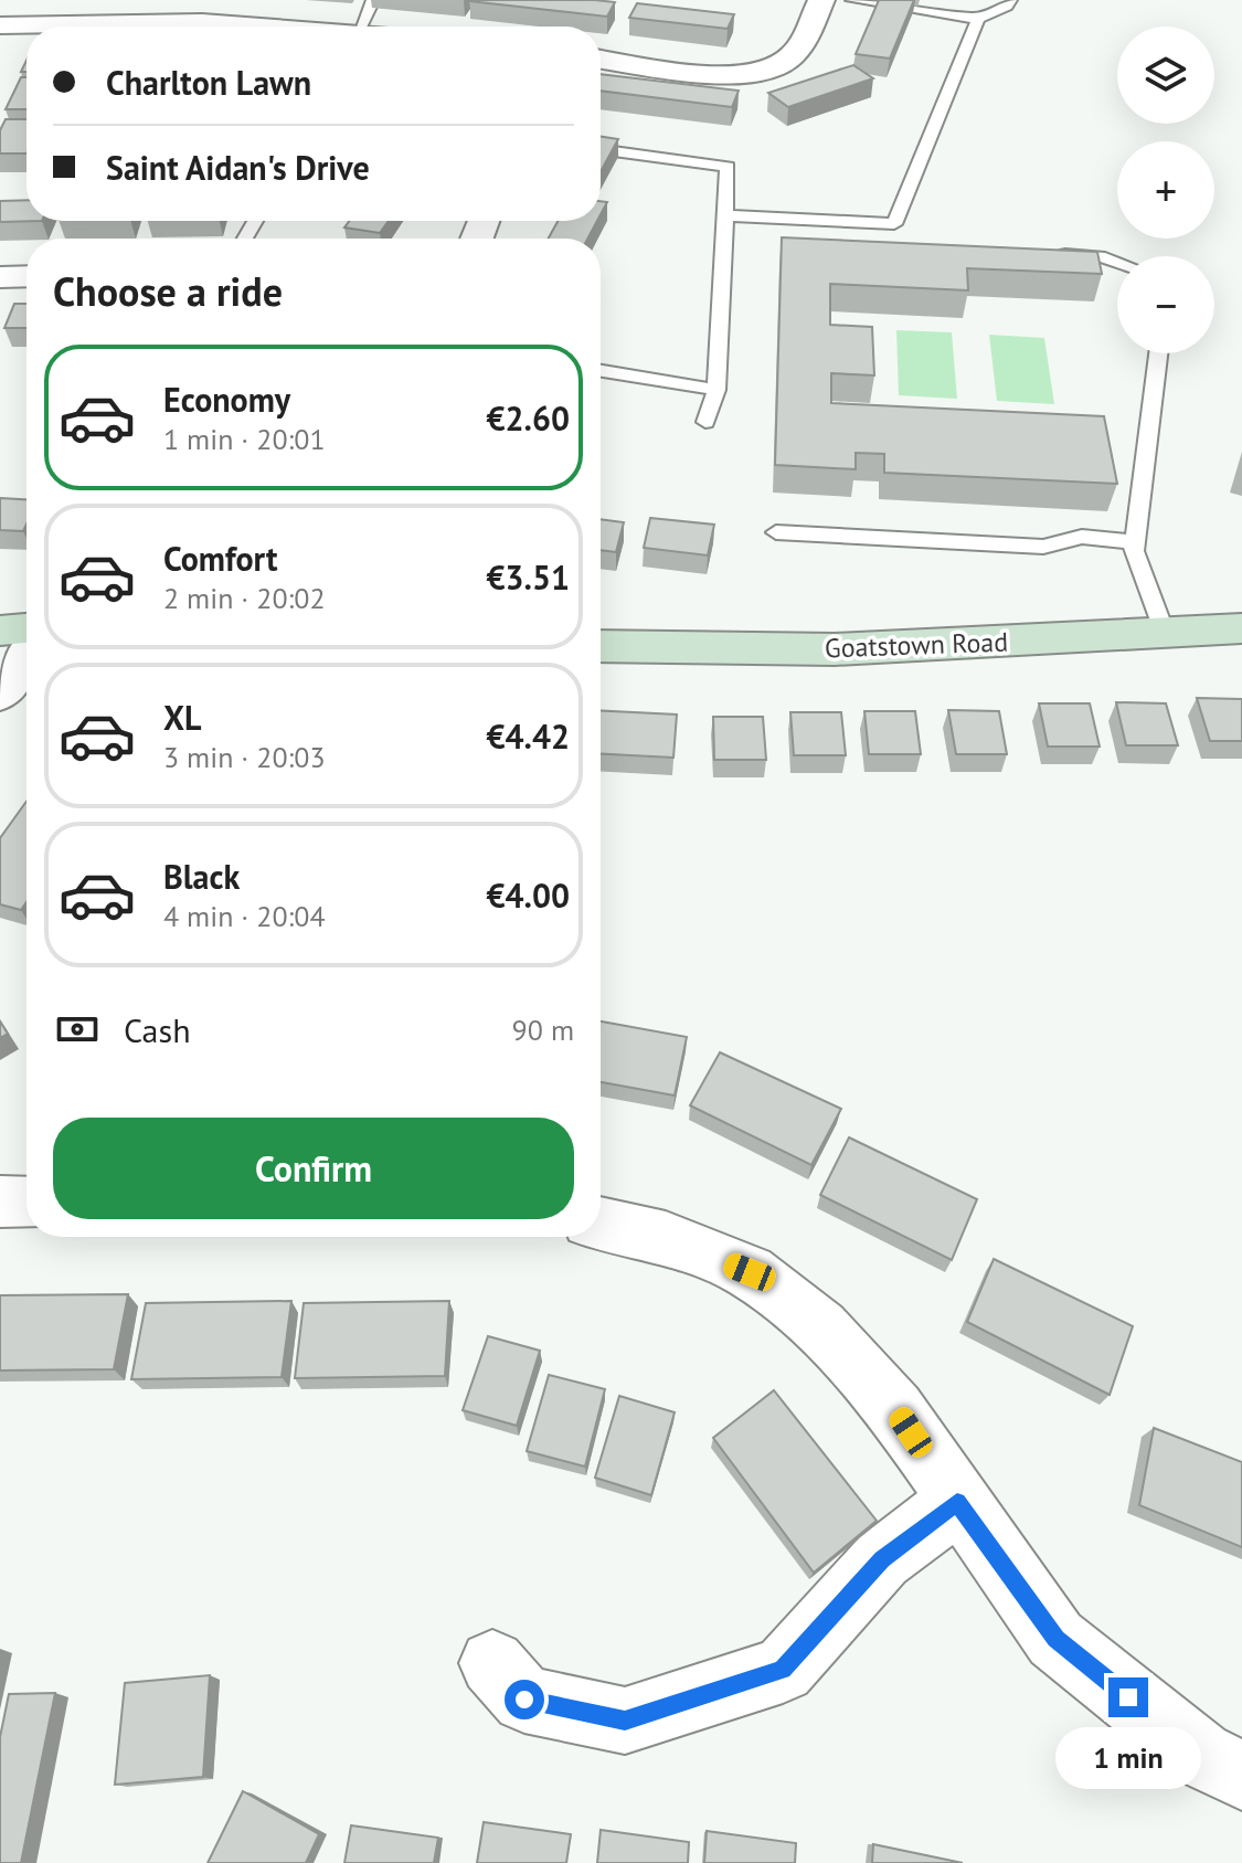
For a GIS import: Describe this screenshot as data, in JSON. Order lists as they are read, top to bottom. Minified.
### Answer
{"streets":{"main road":["Goatstown Road"]},"page":{"map_buttons":["+","−"],"banner":["Charlton Lawn","Saint Aidan's Drive"],"heading":"Choose a ride","list":[{"name":"Economy","note":"1 min · 20:01","value":"€2.60"},{"name":"Comfort","note":"2 min · 20:02","value":"€3.51"},{"name":"XL","note":"3 min · 20:03","value":"€4.42"},{"name":"Black","note":"4 min · 20:04","value":"€4.00"}],"pay":["Cash","90 m"],"buttons":"Confirm","bubble":"1 min"}}
